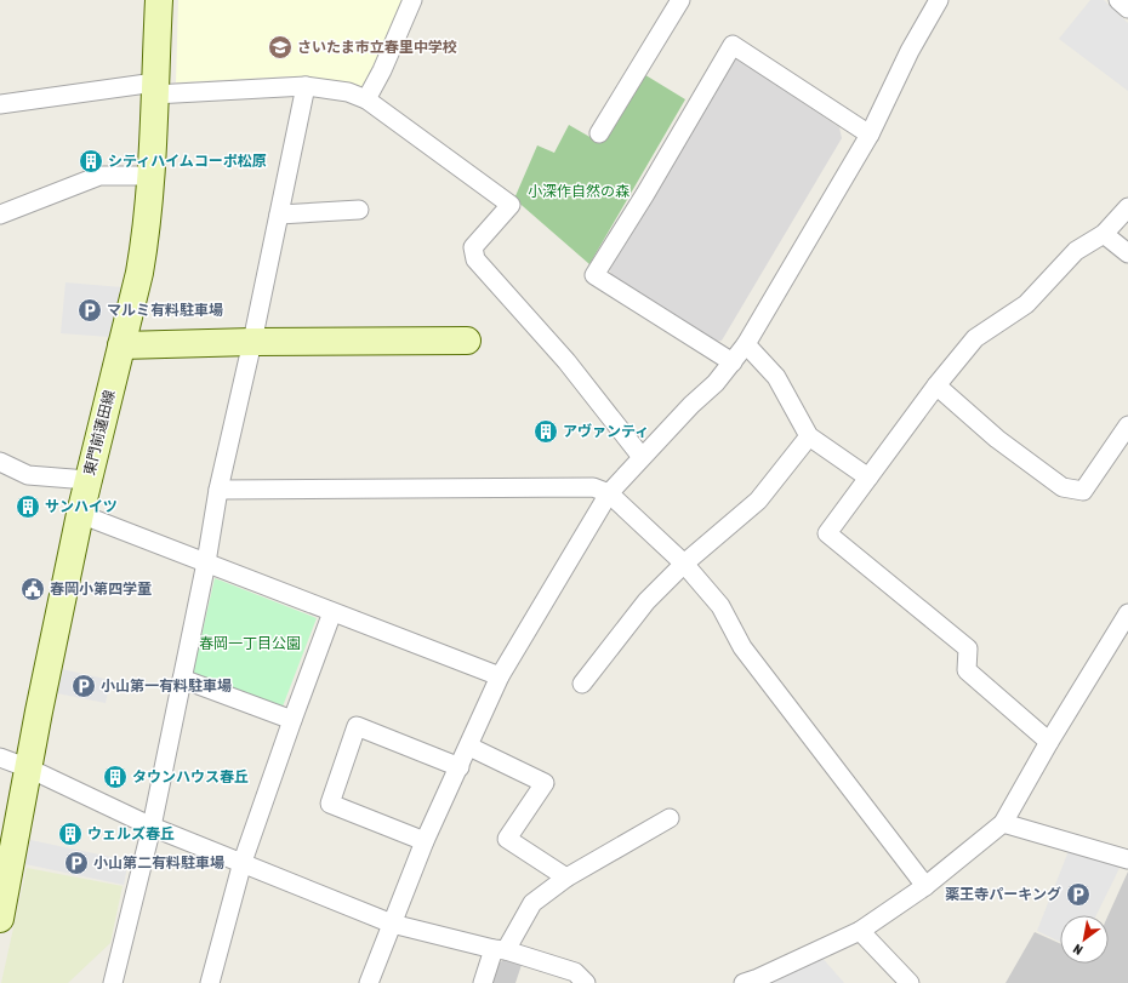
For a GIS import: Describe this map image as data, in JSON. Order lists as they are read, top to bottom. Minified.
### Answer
{"streets":{"main road":["東門前蓮田線"]},"parks":["小深作自然の森","春岡一丁目公園"],"places":{"school or university":["さいたま市立春里中学校"],"building":["シティハイムコーポ松原","アヴァンティ","サンハイツ","タウンハウス春丘","ウェルズ春丘"],"parking":["マルミ有料駐車場","小山第一有料駐車場","小山第二有料駐車場","薬王寺パーキング"],"public building":["春岡小第四学童"]},"north":"bottom left"}
